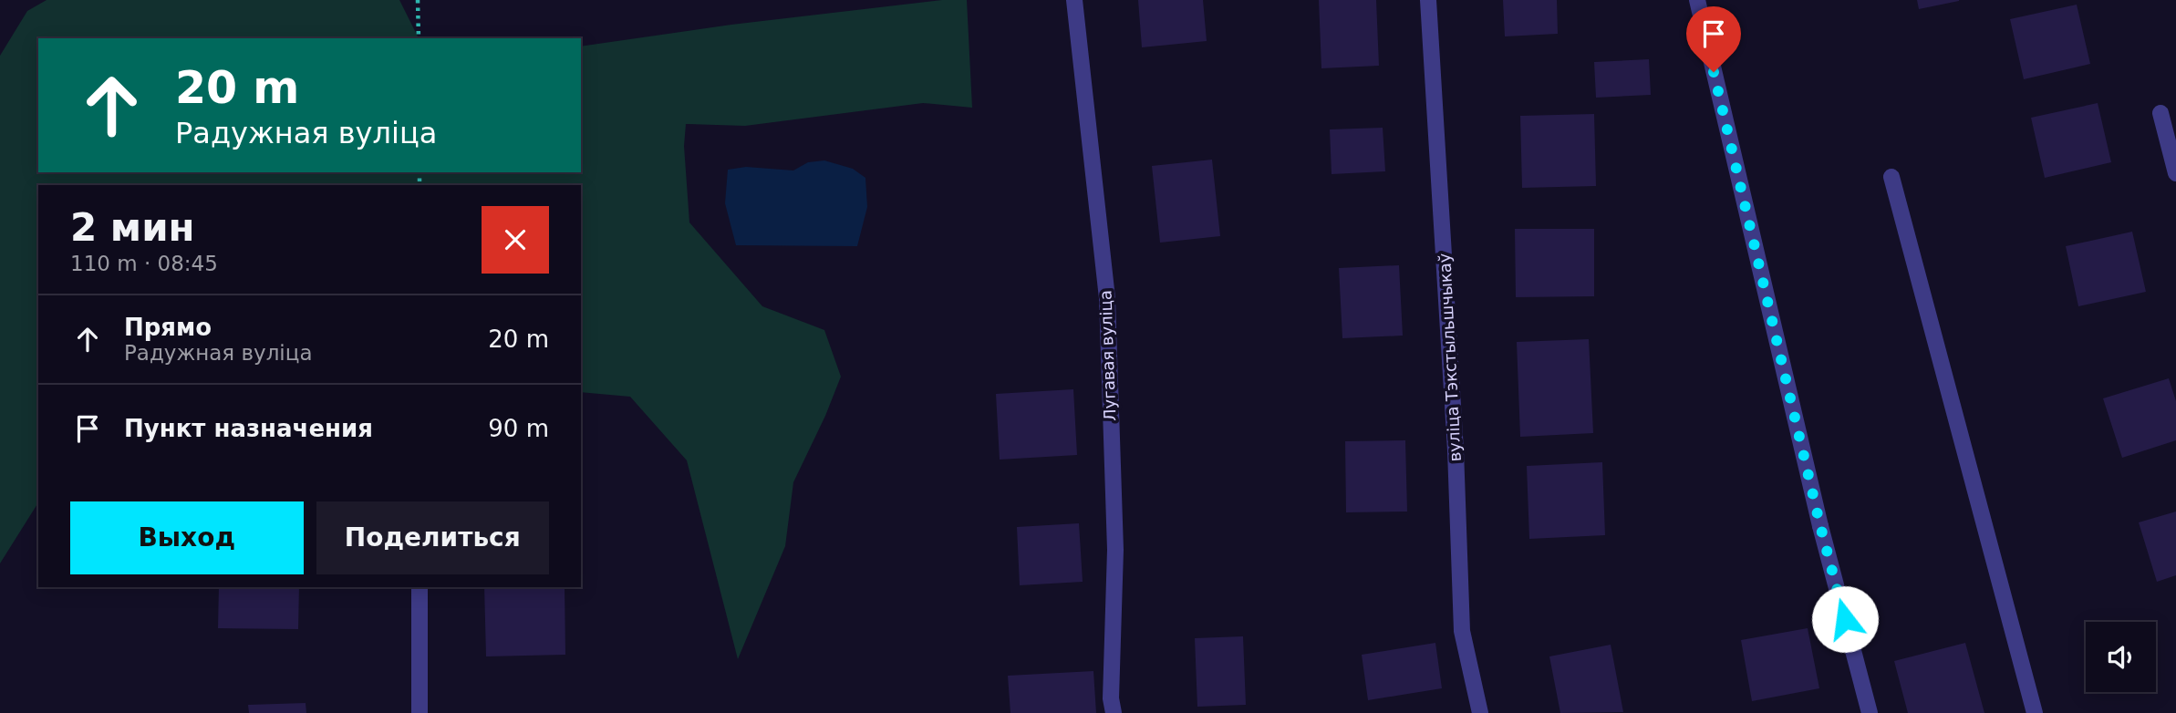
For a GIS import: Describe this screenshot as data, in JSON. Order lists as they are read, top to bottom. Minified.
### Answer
{"streets":{"street":["Лугавая вуліца","вуліца Тэкстыльшчыкаў"]},"page":{"turn":["20 m","Радужная вуліца"],"heading":["2 мин","110 m · 08:45"],"list":[{"name":"Прямо","note":"Радужная вуліца","value":"20 m"},{"name":"Пункт назначения","value":"90 m"}],"buttons":["Выход","Поделиться"]}}
